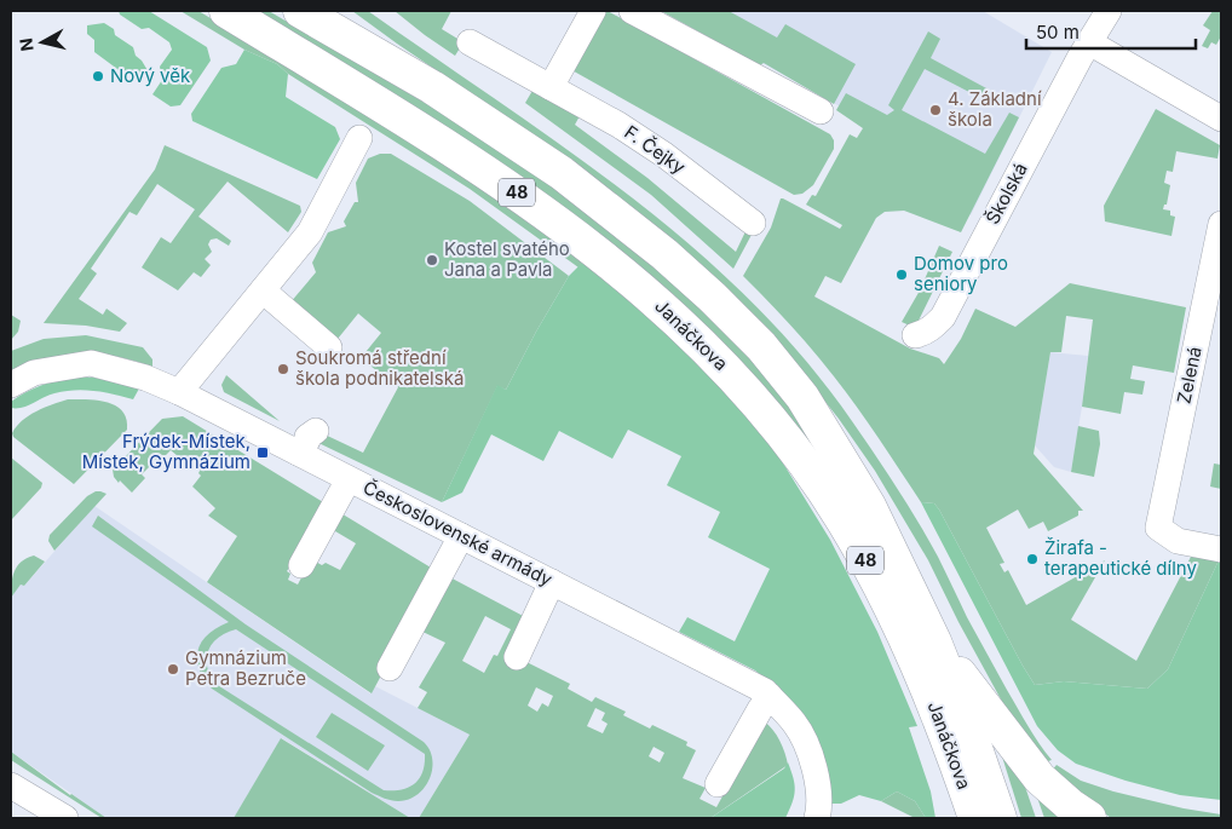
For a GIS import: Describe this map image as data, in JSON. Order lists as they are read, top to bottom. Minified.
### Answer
{"streets":{"main road":["48","Janáčkova"],"street":["F. Čejky","Školská","Zelená","Československé armády"]},"crossings":[["48","Janáčkova"]],"places":{"other":["Nový věk","4. Základní škola","Kostel svatého Jana a Pavla","Domov pro seniory","Soukromá střední škola podnikatelská","Žirafa - terapeutické dílny","Gymnázium Petra Bezruče"],"transit":["Frýdek-Místek, Místek, Gymnázium"]},"scale_bar":"50 m","north":"left"}
